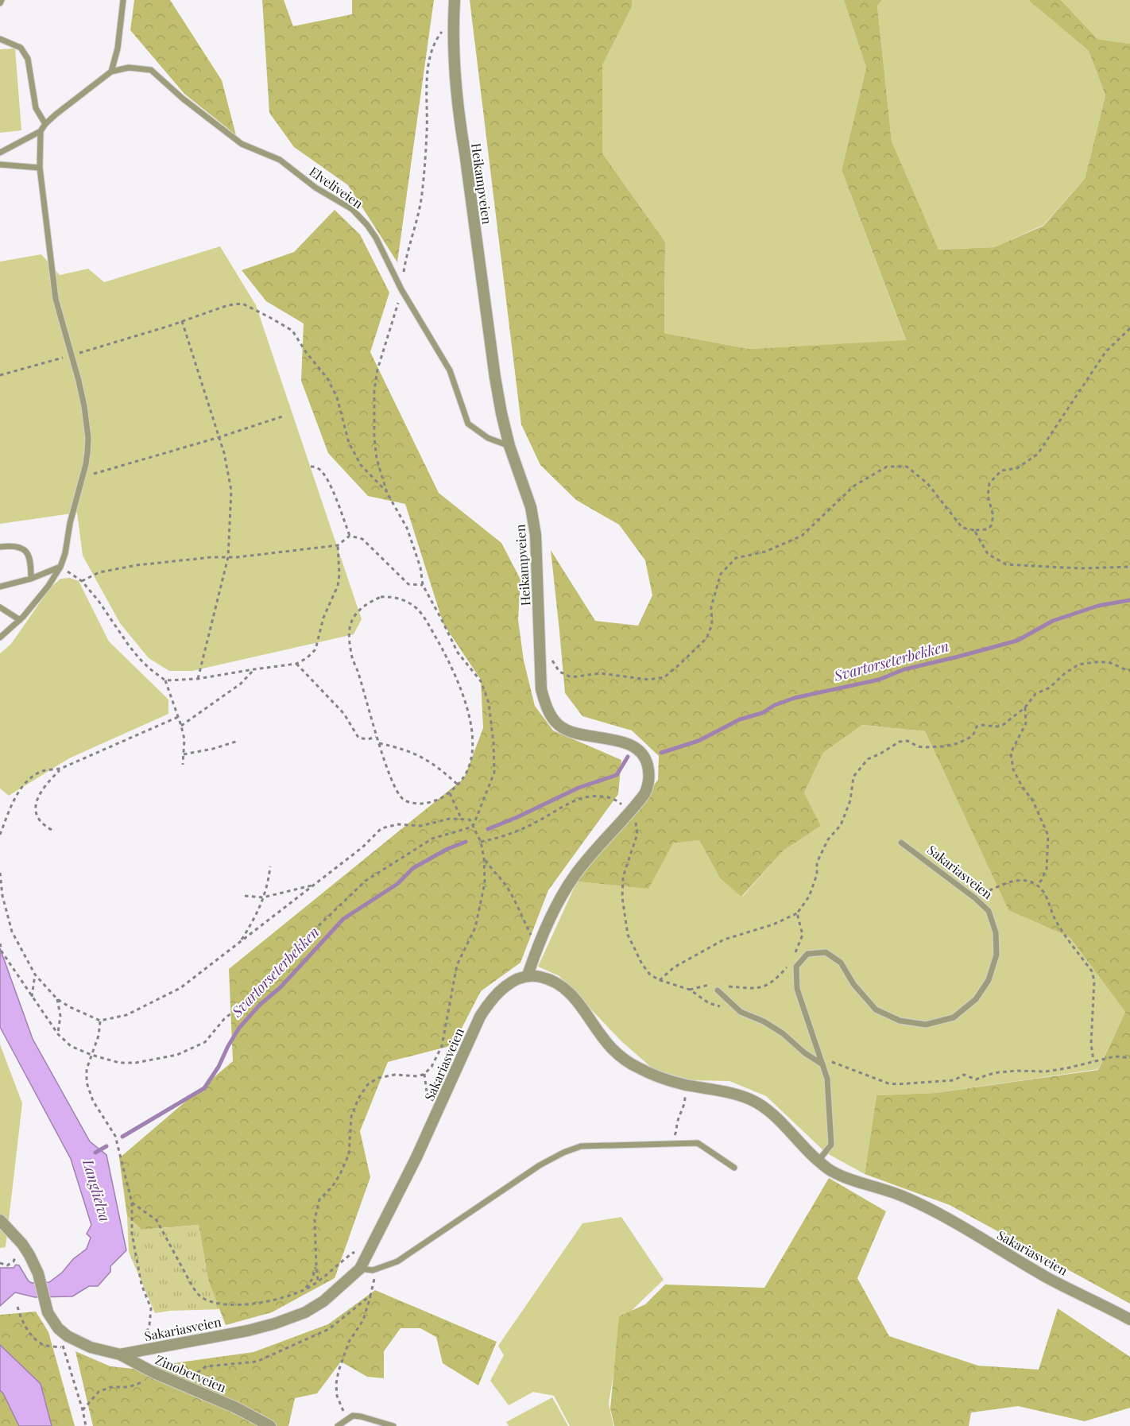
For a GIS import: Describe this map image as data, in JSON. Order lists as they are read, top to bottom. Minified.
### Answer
{"streets":{"street":["Heikampveien","Sakariasveien","Zinoberveien"],"lane":["Elveliveien"]},"crossings":[["Heikampveien","Elveliveien"],["Heikampveien","Sakariasveien"],["Sakariasveien","Zinoberveien"]],"water":["Svartorseterbekken","Langlielva"]}
